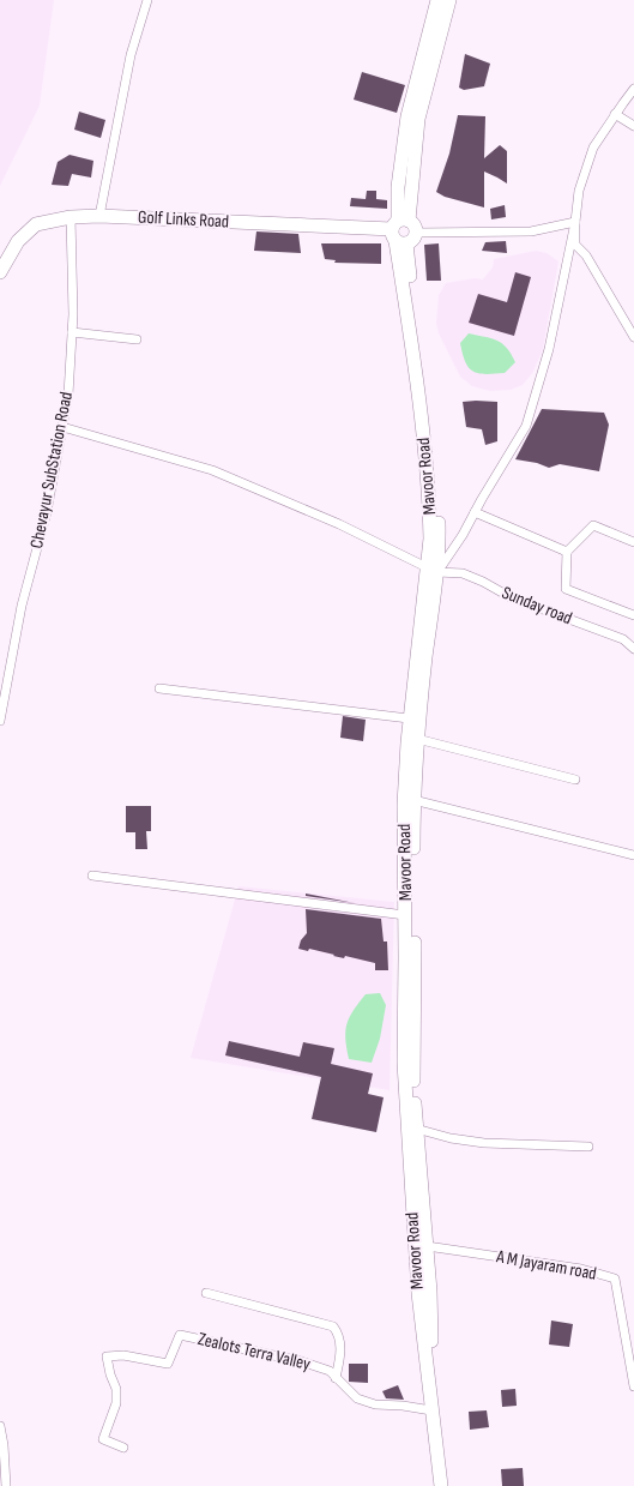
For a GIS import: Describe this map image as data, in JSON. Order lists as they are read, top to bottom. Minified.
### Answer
{"streets":{"main road":["Golf Links Road","Mavoor Road"],"street":["Chevayur SubStation Road","Sunday road","A M Jayaram road","Zealots Terra Valley"]},"crossings":[["Golf Links Road","Chevayur SubStation Road"],["Golf Links Road","Mavoor Road"],["Mavoor Road","Sunday road"],["Mavoor Road","A M Jayaram road"],["Mavoor Road","Zealots Terra Valley"]]}
